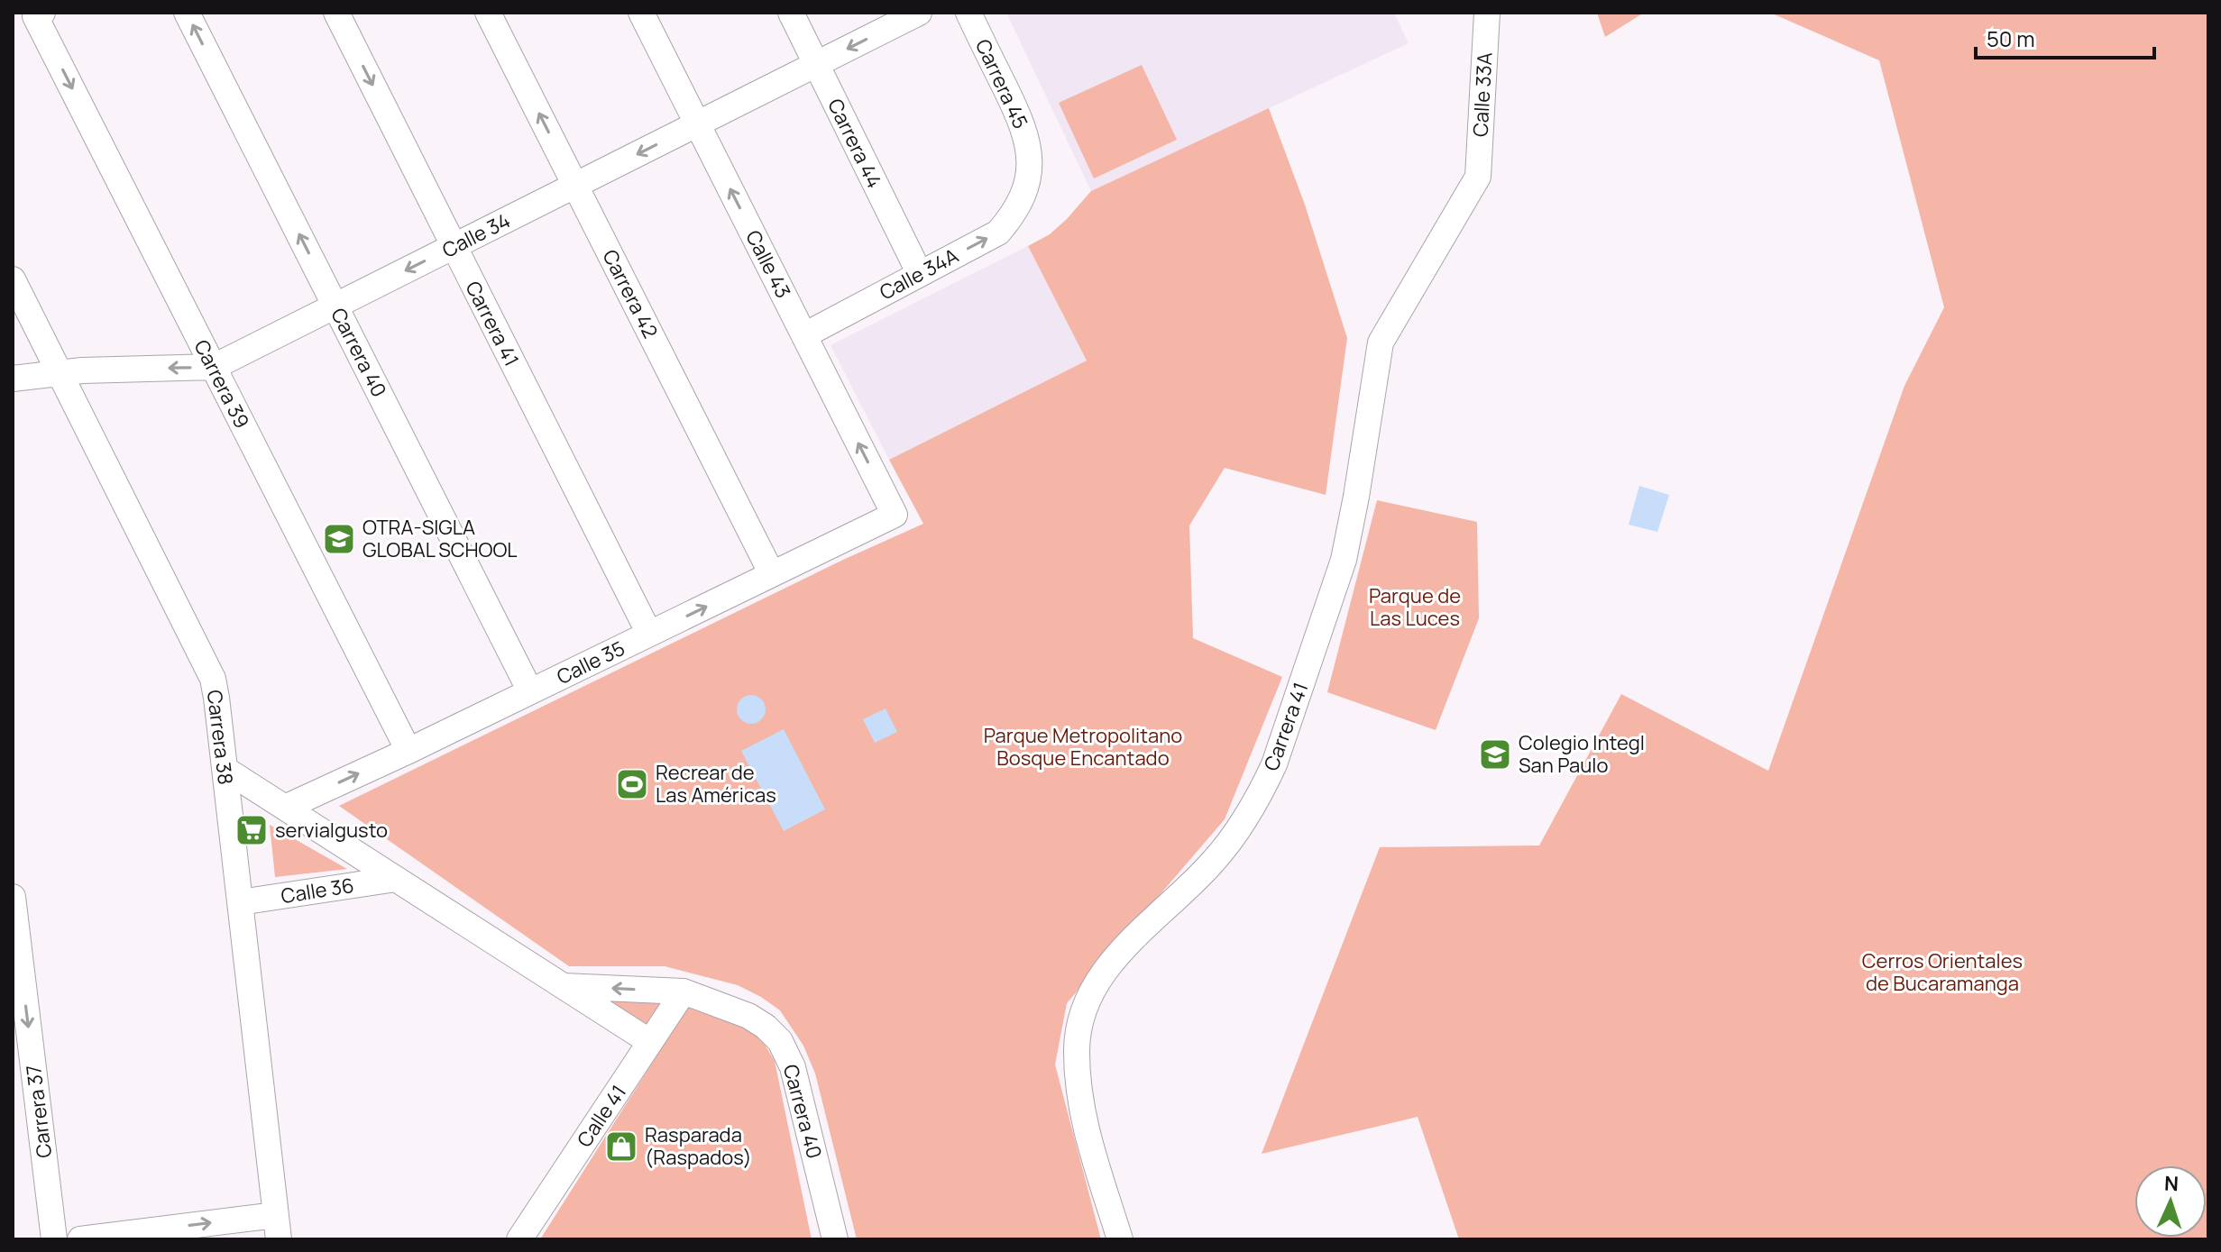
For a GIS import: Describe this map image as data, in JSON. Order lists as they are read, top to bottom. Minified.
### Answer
{"streets":{"street":["Carrera 45","Calle 33A","Carrera 44","Calle 34","Calle 43","Calle 34A","Carrera 42","Carrera 41","Carrera 40","Carrera 39","Calle 35","Carrera 38","Calle 36","Carrera 37","Calle 41"]},"crossings":[["Carrera 45","Calle 34A"],["Calle 33A","Carrera 41"],["Carrera 44","Calle 34"],["Carrera 44","Calle 34A"],["Calle 34","Calle 43"],["Calle 34","Carrera 42"],["Calle 34","Carrera 41"],["Calle 34","Carrera 40"],["Calle 34","Carrera 39"],["Calle 34","Carrera 38"],["Calle 43","Calle 34A"],["Calle 43","Calle 35"],["Carrera 42","Calle 35"],["Carrera 41","Calle 35"],["Carrera 40","Calle 35"],["Carrera 40","Calle 41"],["Carrera 39","Calle 35"],["Carrera 38","Calle 36"]],"one_way":["Calle 34","Calle 43","Calle 34A","Carrera 39","Calle 35","Carrera 37"],"parks":["Parque de Las Luces","Parque Metropolitano Bosque Encantado","Cerros Orientales de Bucaramanga"],"places":{"school or university":["OTRA-SIGLA GLOBAL SCHOOL","Colegio Integl San Paulo"],"sports":["Recrear de Las Américas"],"supermarket":["servialgusto"],"shop":["Rasparada (Raspados)"]},"scale_bar":"50 m","north":"top"}
